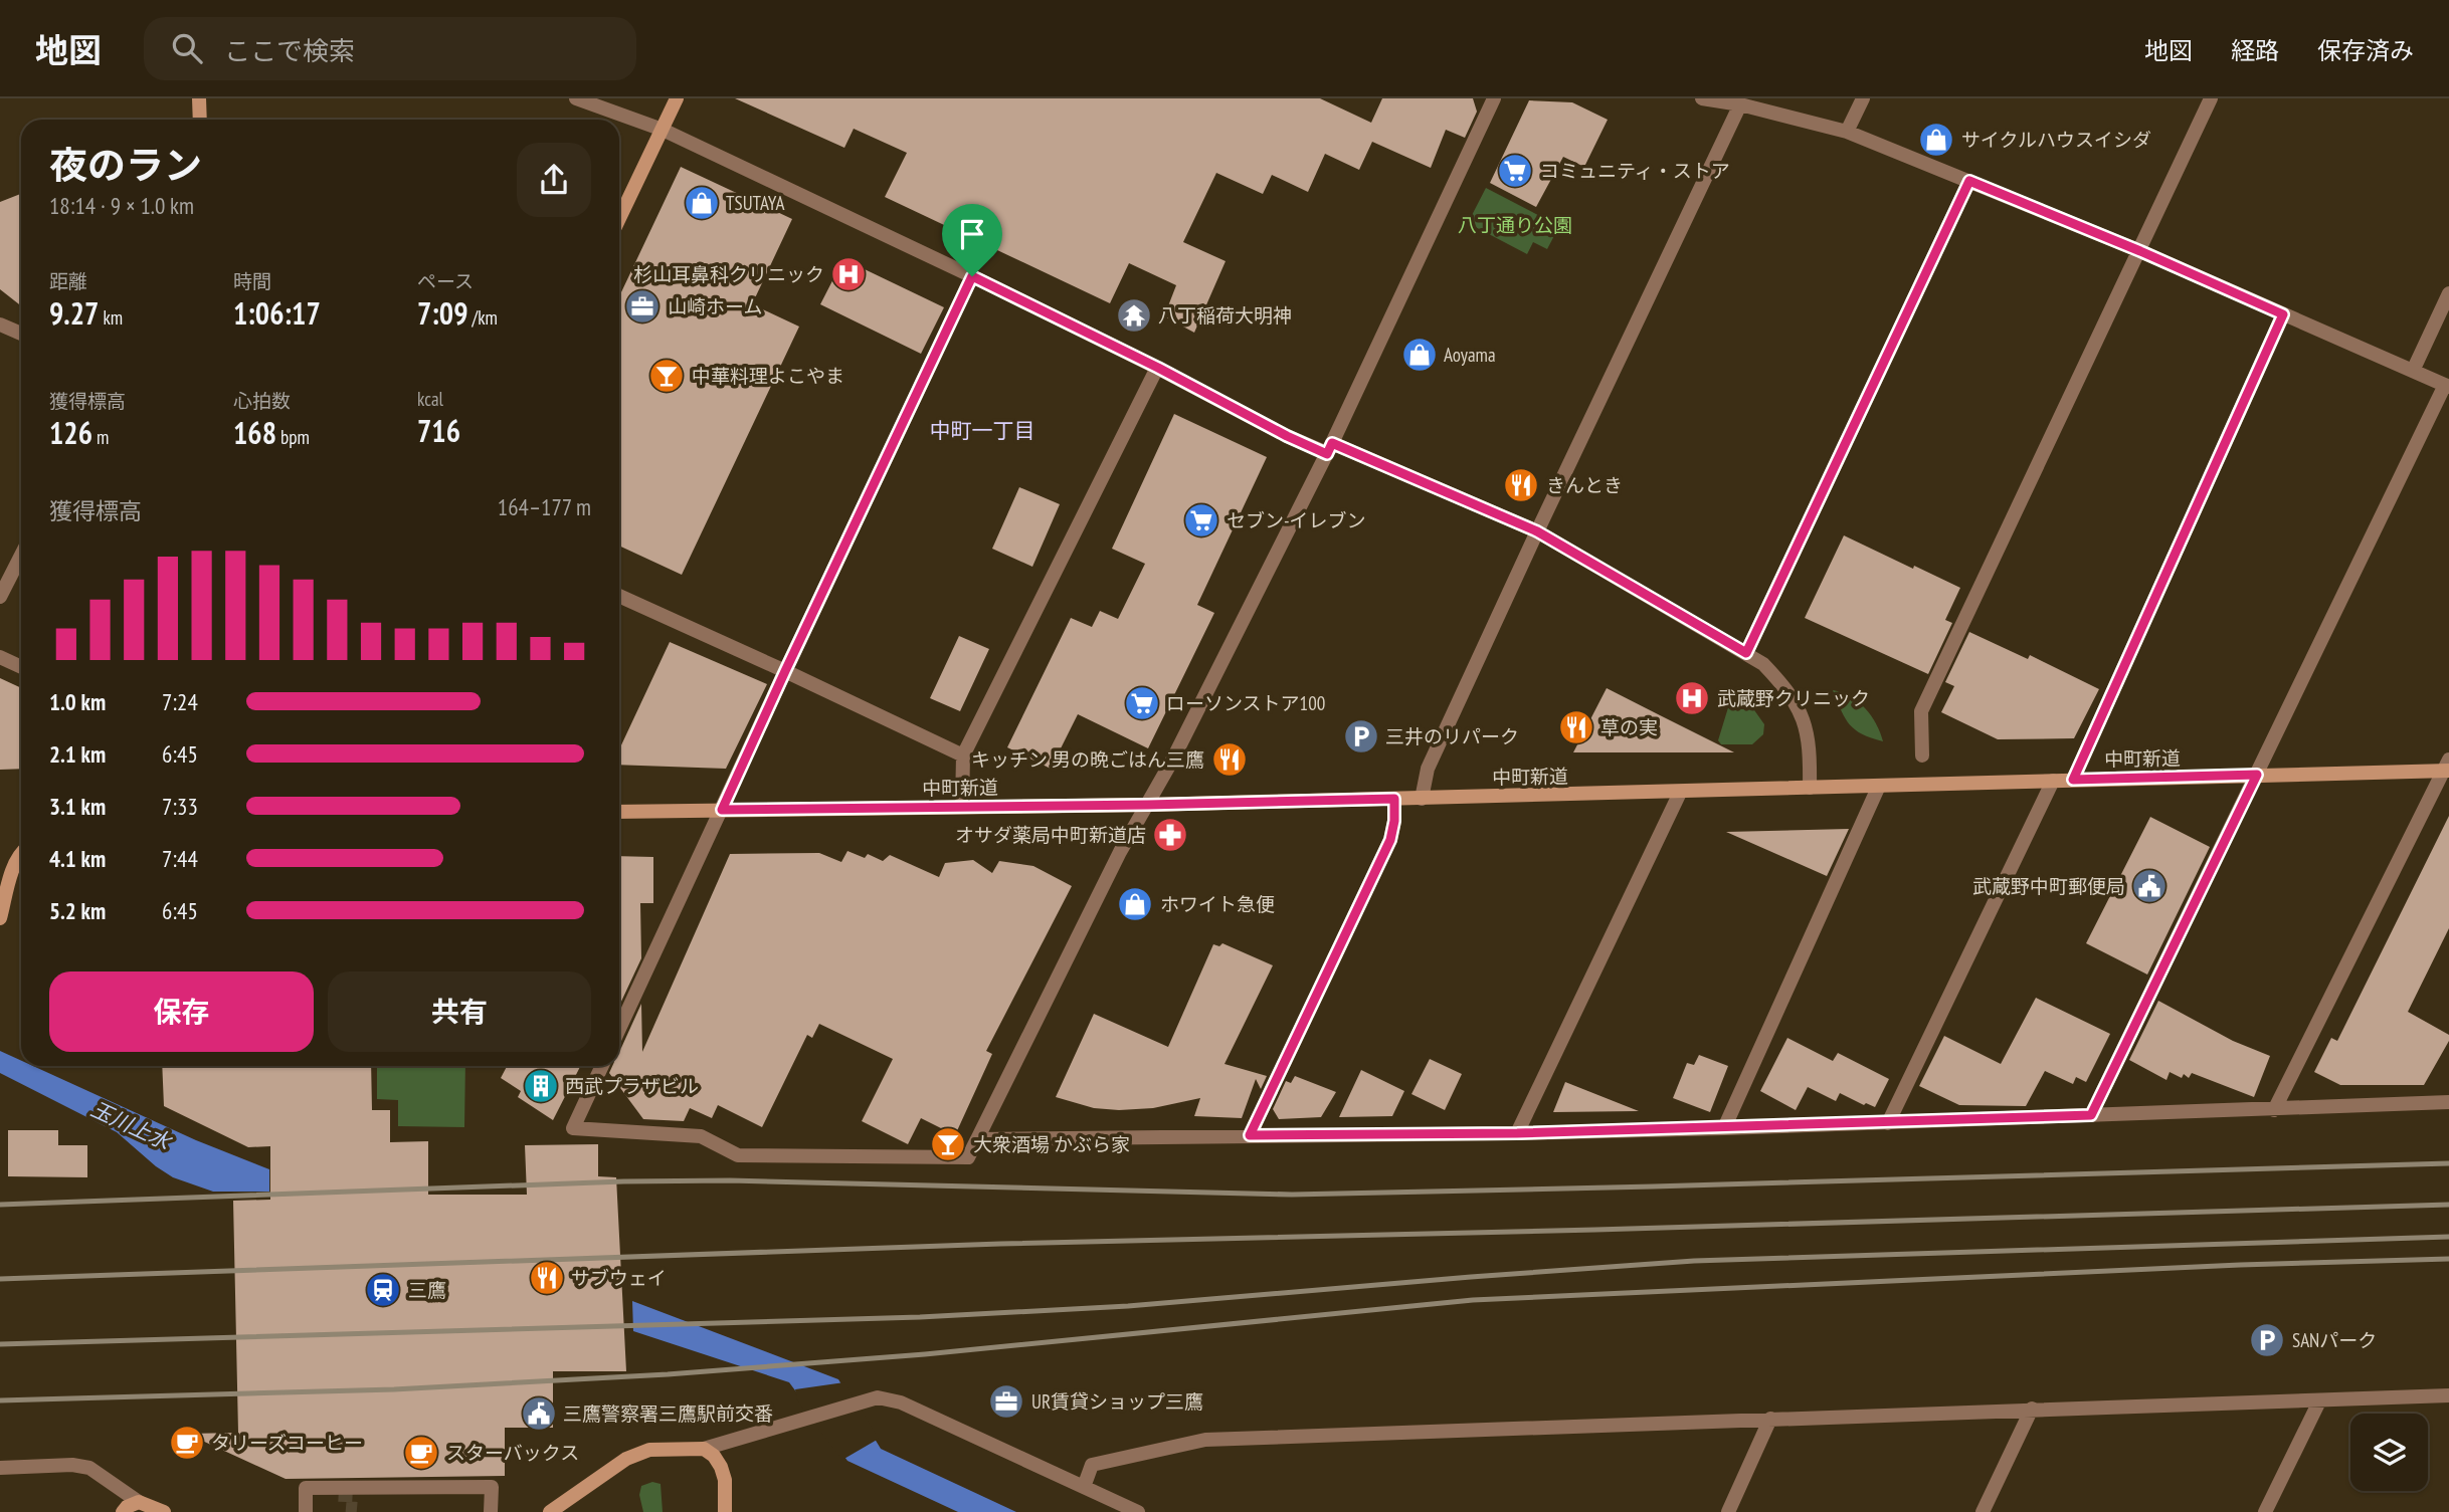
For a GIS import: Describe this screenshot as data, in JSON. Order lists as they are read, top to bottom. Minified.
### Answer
{"streets":{"street":["中町新道"]},"districts":["中町一丁目"],"water":["玉川上水"],"parks":["八丁通り公園"],"places":{"shop":["サイクルハウスイシダ","TSUTAYA","Aoyama","ホワイト急便"],"supermarket":["コミュニティ・ストア","セブン-イレブン","ローソンストア100"],"hospital":["杉山耳鼻科クリニック","武蔵野クリニック"],"office":["山崎ホーム","UR賃貸ショップ三鷹"],"temple":["八丁稲荷大明神"],"bar":["中華料理よこやま","大衆酒場 かぶら家"],"restaurant":["きんとき","草の実","キッチン 男の晩ごはん三鷹","サブウェイ"],"parking":["三井のリパーク","SANパーク"],"pharmacy":["オサダ薬局中町新道店"],"public building":["武蔵野中町郵便局","三鷹警察署三鷹駅前交番"],"building":["西武プラザビル"],"station":["三鷹"],"cafe":["タリーズコーヒー","スターバックス"]},"page":{"header":"地図","search":"ここで検索","nav":["地図","経路","保存済み"],"heading":["夜のラン","18:14 · 9 × 1.0 km"],"stats":[["距離","9.27 km"],["時間","1:06:17"],["ペース","7:09 /km"],["獲得標高","126 m"],["心拍数","168 bpm"],["kcal","716"]],"chart":["獲得標高","164–177 m"],"list":[{"name":"1.0 km","note":"7:24"},{"name":"2.1 km","note":"6:45"},{"name":"3.1 km","note":"7:33"},{"name":"4.1 km","note":"7:44"},{"name":"5.2 km","note":"6:45"}],"buttons":["保存","共有"]}}
